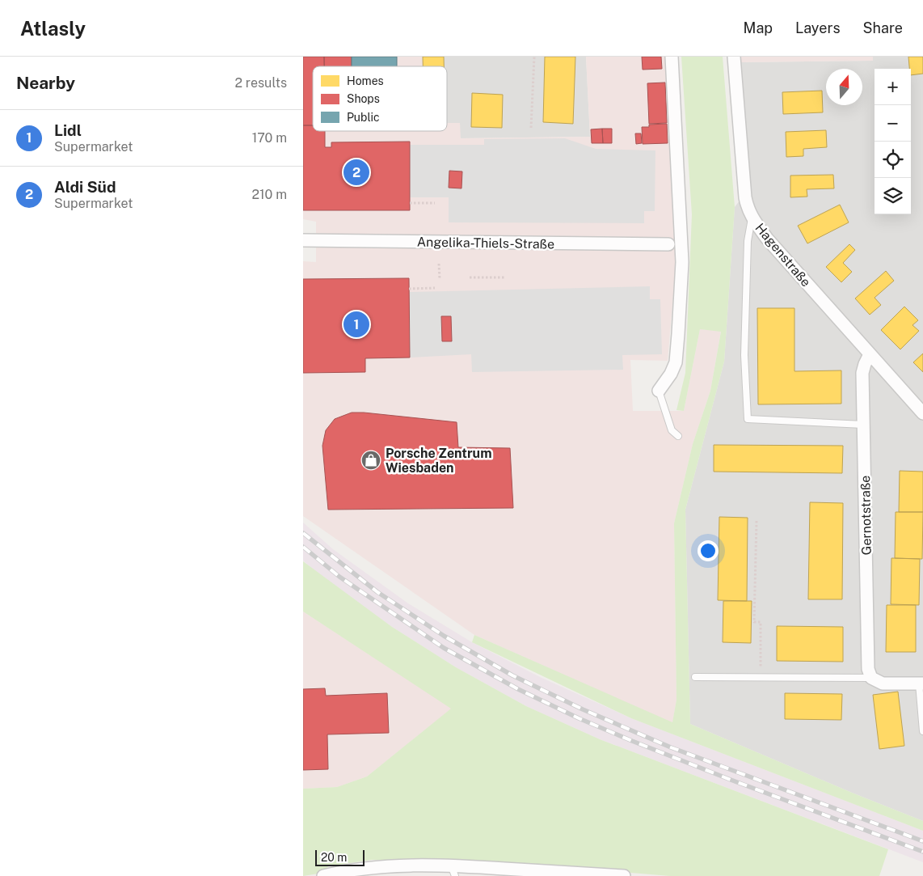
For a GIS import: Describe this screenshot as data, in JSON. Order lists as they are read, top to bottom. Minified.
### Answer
{"streets":{"street":["Angelika-Thiels-Straße","Hagenstraße","Gernotstraße"]},"crossings":[["Hagenstraße","Gernotstraße"]],"places":{"shop":["Porsche Zentrum Wiesbaden"]},"legend":["Homes","Shops","Public"],"scale_bar":"20 m","north":"top","page":{"header":"Atlasly","nav":["Map","Layers","Share"],"heading":["Nearby","2 results"],"map_buttons":["+","−"],"list":[{"mark":"1","name":"Lidl","note":"Supermarket","value":"170 m"},{"mark":"2","name":"Aldi Süd","note":"Supermarket","value":"210 m"}],"pins":["2","1"],"scale":"20 m"}}
